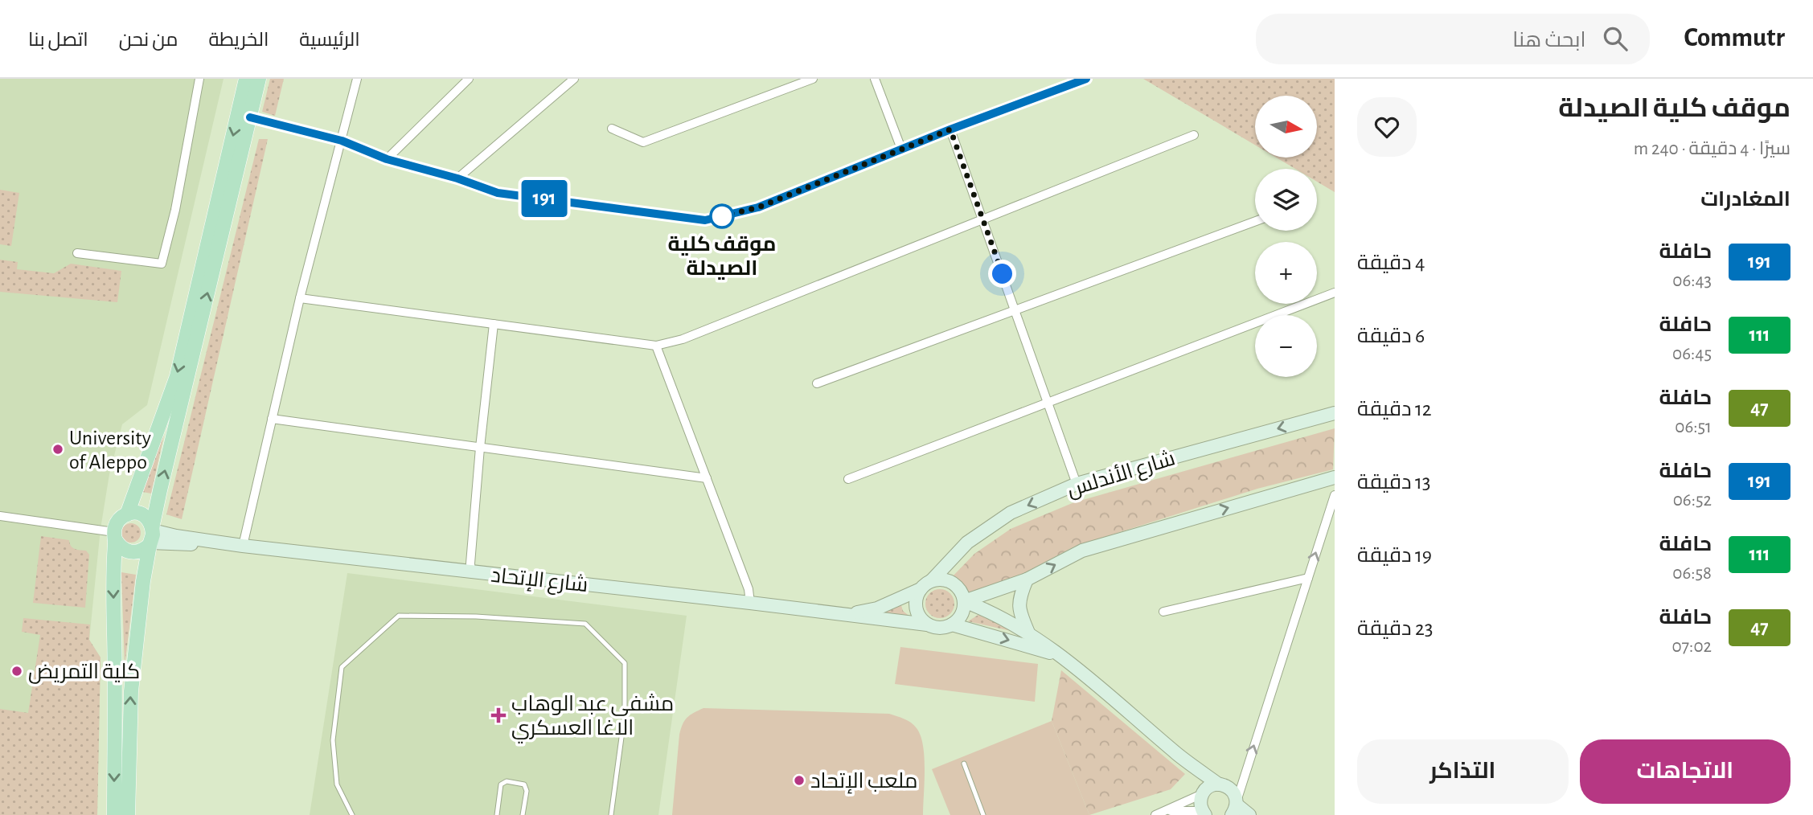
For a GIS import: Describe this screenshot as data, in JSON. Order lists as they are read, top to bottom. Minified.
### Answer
{"streets":{"street":["شارع الأندلس","شارع الإتحاد"]},"crossings":[["شارع الأندلس","شارع الإتحاد"]],"places":{"other":["موقف كلية الصيدلة","University of Aleppo","كلية التمريض","ملعب الإتحاد"],"health":["مشفى عبد الوهاب الاغا العسكري"]},"lines":["bus line 191"],"north":"right","page":{"header":"Commutr","search":"ابحث هنا","nav":["الرئيسية","الخريطة","من نحن","اتصل بنا"],"heading":[["موقف كلية الصيدلة","سيرًا · 4 دقيقة · 240 m"],"المغادرات"],"on_map":"191","map_buttons":["+","−"],"list":[{"mark":"191","name":"حافلة","note":"06:43","value":"4 دقيقة"},{"mark":"111","name":"حافلة","note":"06:45","value":"6 دقيقة"},{"mark":"47","name":"حافلة","note":"06:51","value":"12 دقيقة"},{"mark":"191","name":"حافلة","note":"06:52","value":"13 دقيقة"},{"mark":"111","name":"حافلة","note":"06:58","value":"19 دقيقة"},{"mark":"47","name":"حافلة","note":"07:02","value":"23 دقيقة"}],"buttons":["الاتجاهات","التذاكر"]}}
